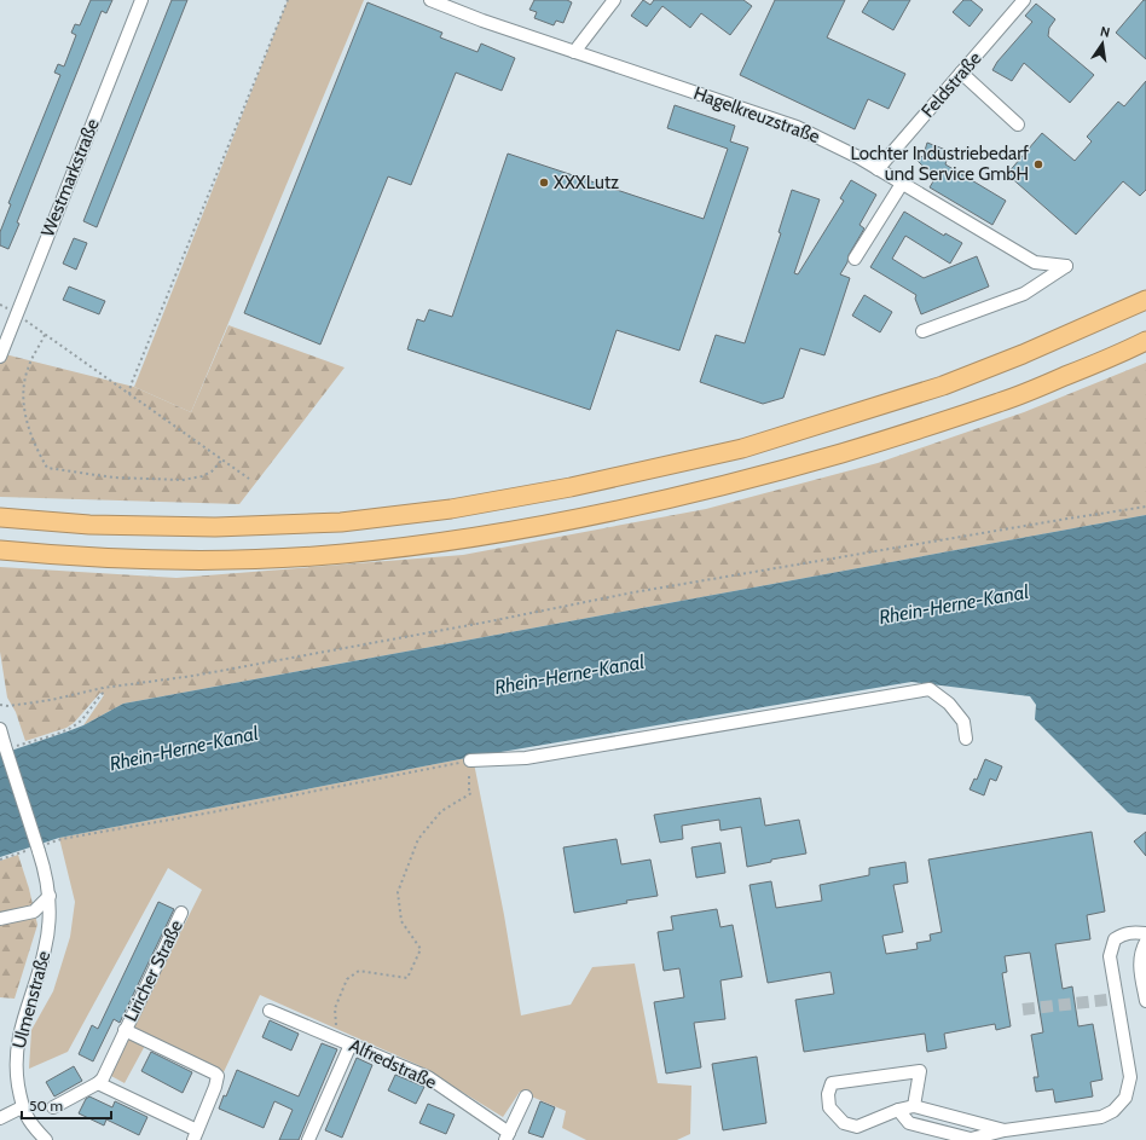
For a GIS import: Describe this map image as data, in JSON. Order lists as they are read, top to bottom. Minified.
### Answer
{"streets":{"street":["Feldstraße","Hagelkreuzstraße","Westmarkstraße","Liricher Straße","Ulmenstraße","Alfredstraße"]},"crossings":[["Feldstraße","Hagelkreuzstraße"]],"water":["Rhein-Herne-Kanal"],"places":["Lochter Industriebedarf und Service GmbH","XXXLutz"],"scale_bar":"50 m","north":"top"}
